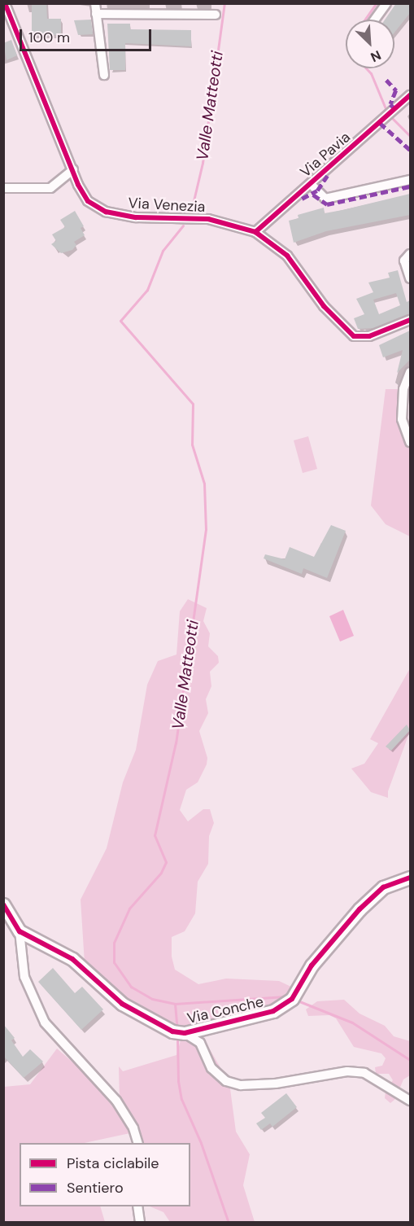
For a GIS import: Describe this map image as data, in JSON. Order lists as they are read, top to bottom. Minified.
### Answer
{"streets":{"street":["Via Pavia","Via Venezia","Via Conche"]},"crossings":[["Via Pavia","Via Venezia"]],"water":["Valle Matteotti"],"legend":["Pista ciclabile","Sentiero"],"scale_bar":"100 m","north":"bottom right"}
